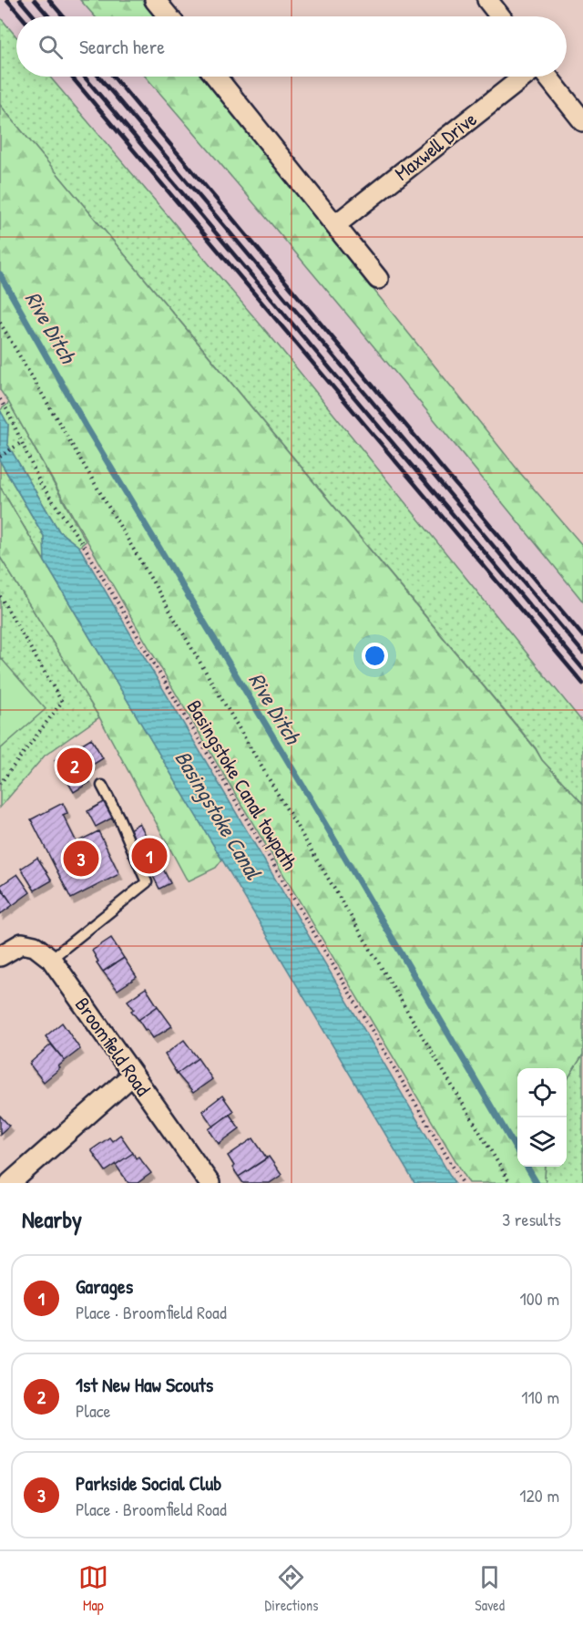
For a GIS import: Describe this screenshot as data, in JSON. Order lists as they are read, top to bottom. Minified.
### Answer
{"streets":{"street":["Maxwell Drive","Broomfield Road"],"path":["Basingstoke Canal towpath"]},"water":["Rive Ditch","Basingstoke Canal"],"page":{"search":"Search here","pins":["2","1","3"],"heading":["Nearby","3 results"],"list":[{"mark":"1","name":"Garages","note":"Place · Broomfield Road","value":"100 m"},{"mark":"2","name":"1st New Haw Scouts","note":"Place","value":"110 m"},{"mark":"3","name":"Parkside Social Club","note":"Place · Broomfield Road","value":"120 m"}],"nav":["Map","Directions","Saved"]}}
